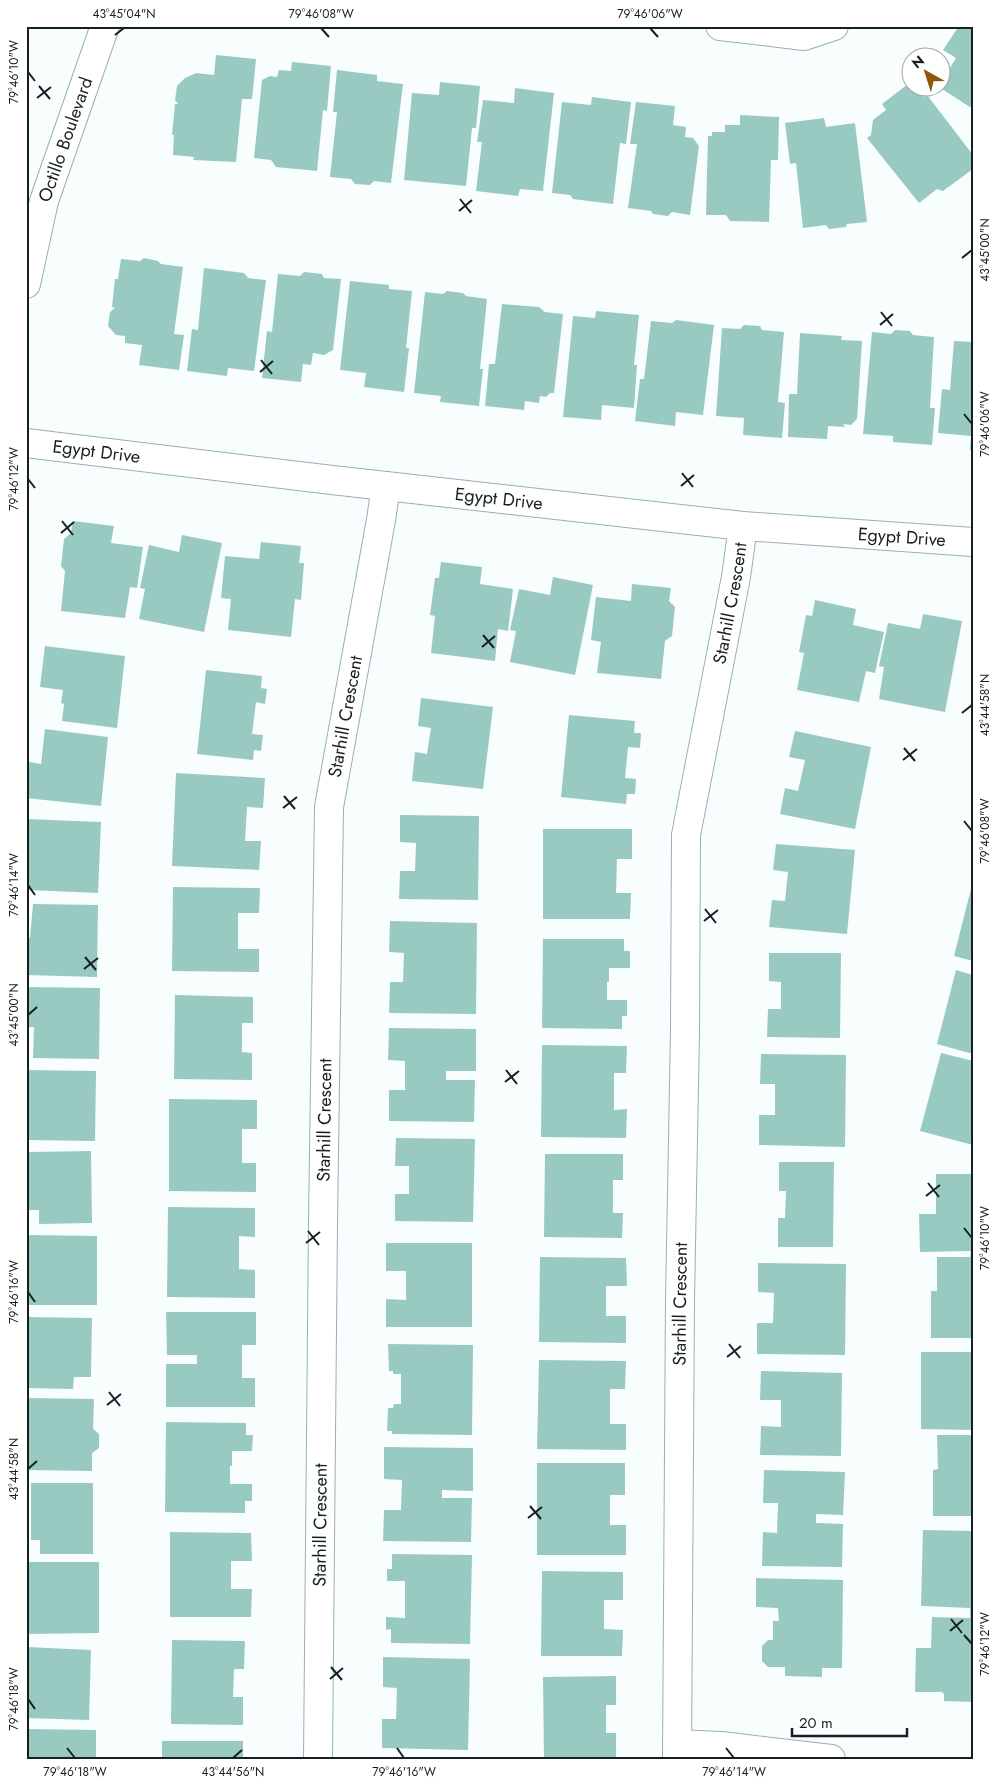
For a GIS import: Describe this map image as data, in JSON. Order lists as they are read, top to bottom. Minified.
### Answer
{"streets":{"street":["Octillo Boulevard","Egypt Drive","Starhill Crescent"]},"crossings":[["Egypt Drive","Starhill Crescent"]],"scale_bar":"20 m","north":"top left","coordinates":["43°45'04\"N","79°46'08\"W","79°46'06\"W","79°46'10\"W","43°45'00\"N","79°46'12\"W","43°44'58\"N","79°46'14\"W","79°46'16\"W","79°46'18\"W","43°44'56\"N"]}
